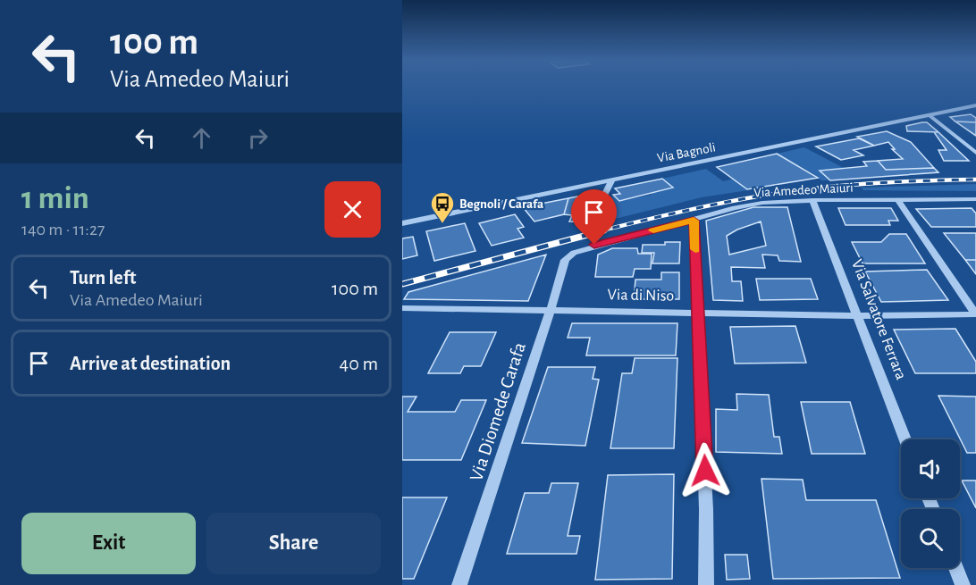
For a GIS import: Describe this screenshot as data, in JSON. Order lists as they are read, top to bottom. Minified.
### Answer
{"streets":{"street":["Via Bagnoli","Via Amedeo Maiuri","Via di Niso","Via Salvatore Ferrara","Via Diomede Carafa"]},"crossings":[["Via Amedeo Maiuri","Via Salvatore Ferrara"],["Via Amedeo Maiuri","Via Diomede Carafa"],["Via di Niso","Via Salvatore Ferrara"],["Via di Niso","Via Diomede Carafa"]],"places":{"bus stop":["Begnoli / Carafa"]},"page":{"turn":["100 m","Via Amedeo Maiuri"],"heading":["1 min","140 m · 11:27"],"list":[{"name":"Turn left","note":"Via Amedeo Maiuri","value":"100 m"},{"name":"Arrive at destination","value":"40 m"}],"buttons":["Exit","Share"]}}
